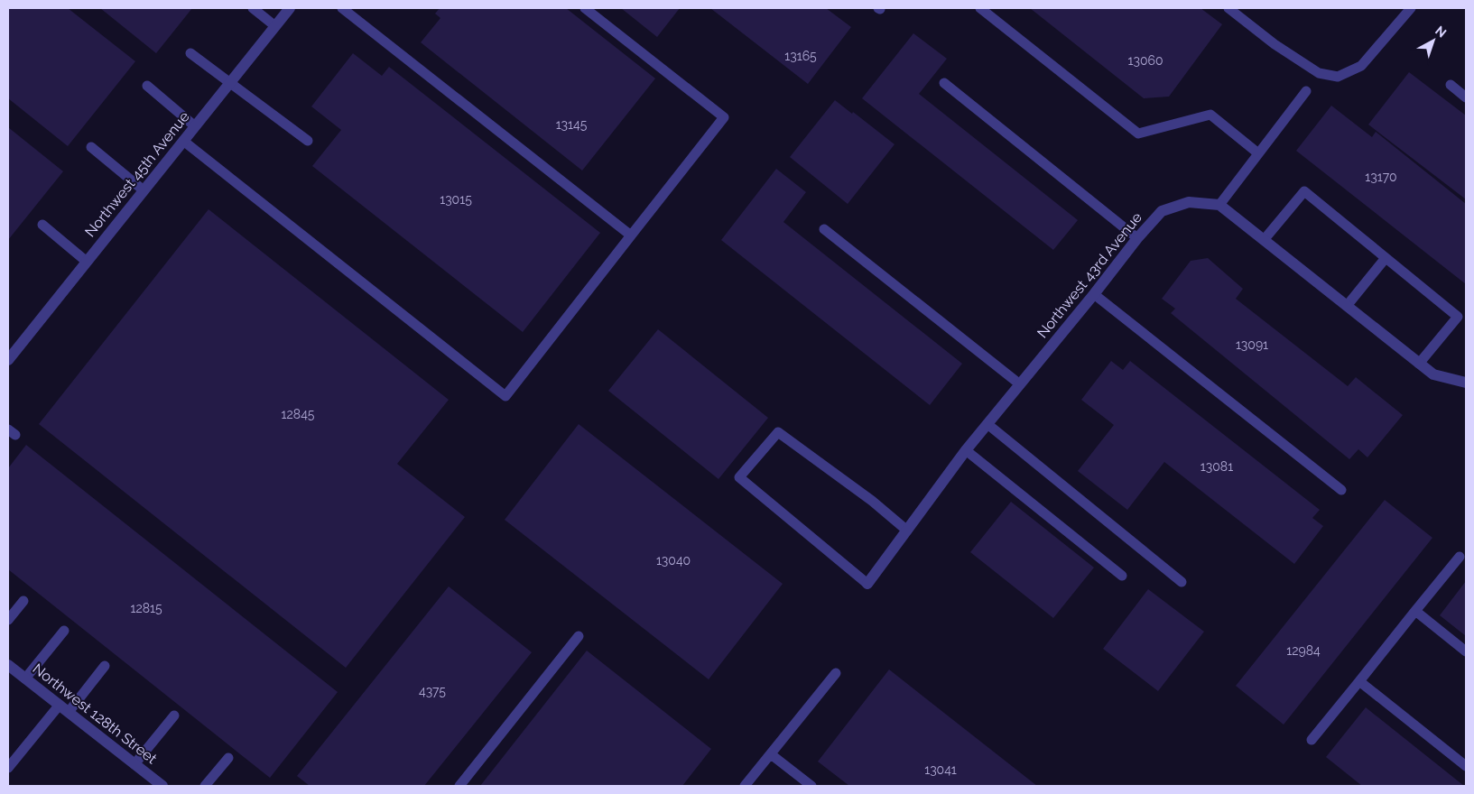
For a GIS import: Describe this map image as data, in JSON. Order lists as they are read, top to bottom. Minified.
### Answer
{"streets":{"street":["Northwest 45th Avenue","Northwest 43rd Avenue","Northwest 128th Street"]},"house_numbers":["13165","13060","13145","13170","13015","13091","12845","13081","13040","12815","12984","4375","13041"],"north":"top right"}
